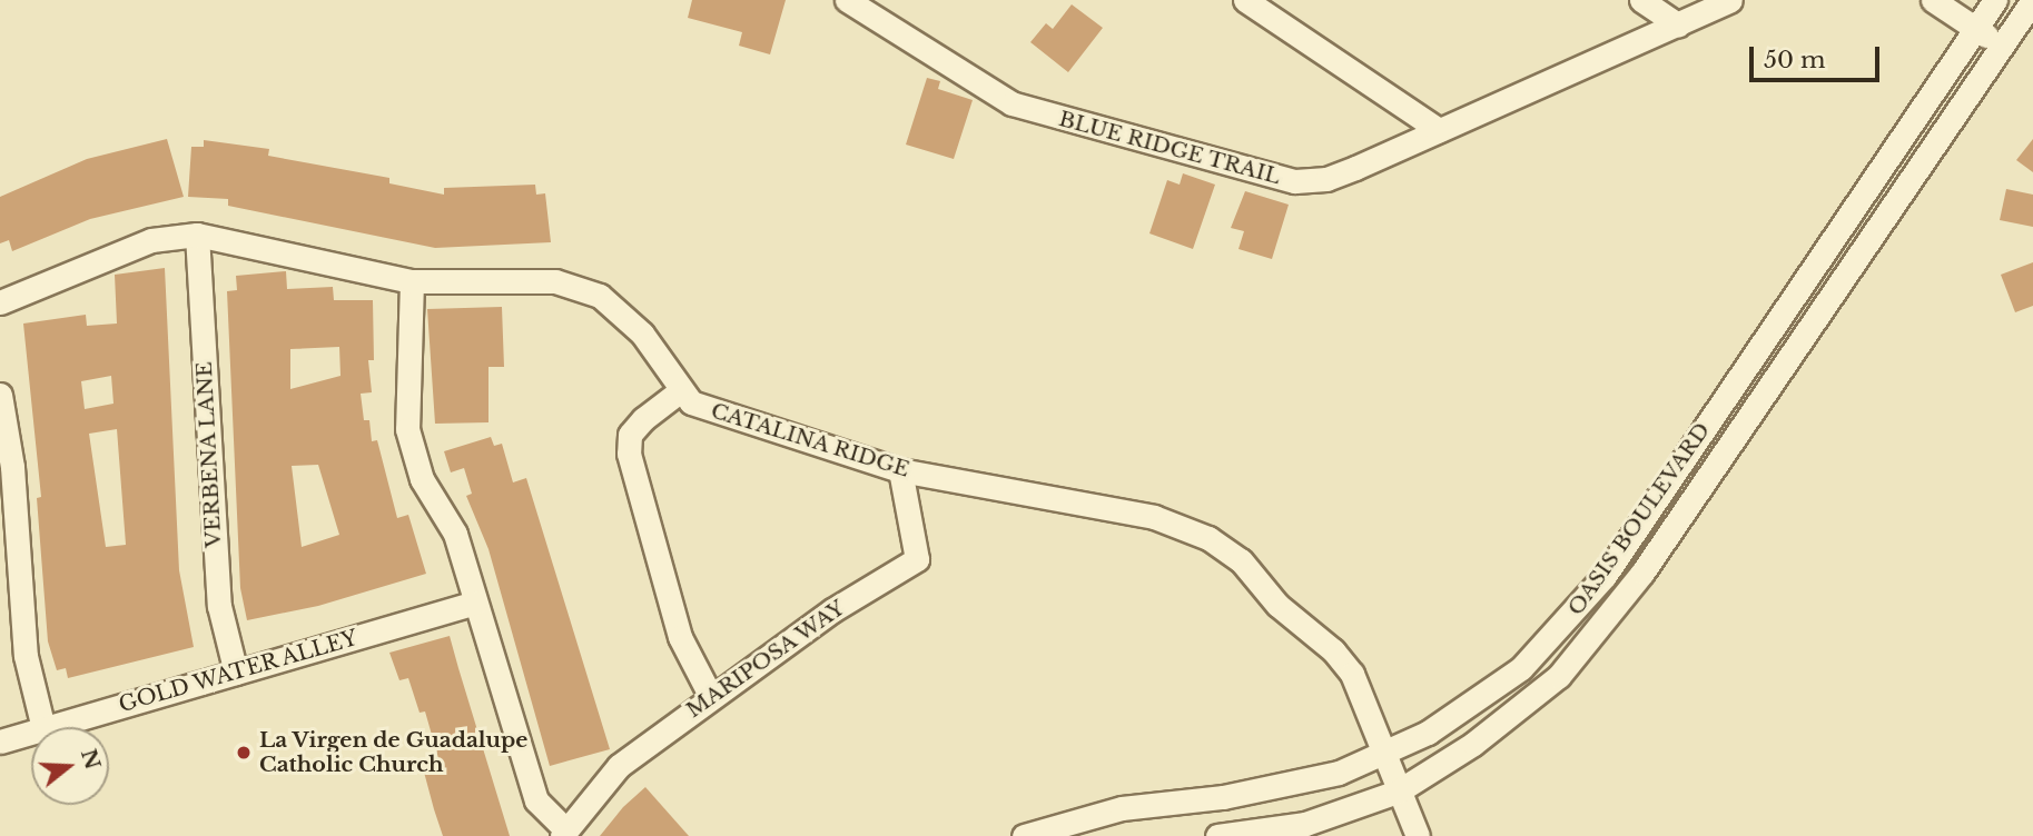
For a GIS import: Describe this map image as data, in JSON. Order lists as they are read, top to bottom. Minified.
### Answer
{"streets":{"street":["BLUE RIDGE TRAIL","CATALINA RIDGE","VERBENA LANE","OASIS BOULEVARD","MARIPOSA WAY","GOLD WATER ALLEY"]},"crossings":[["CATALINA RIDGE","VERBENA LANE"],["CATALINA RIDGE","OASIS BOULEVARD"],["CATALINA RIDGE","MARIPOSA WAY"],["VERBENA LANE","GOLD WATER ALLEY"]],"places":["La Virgen de Guadalupe Catholic Church"],"scale_bar":"50 m","north":"right"}
